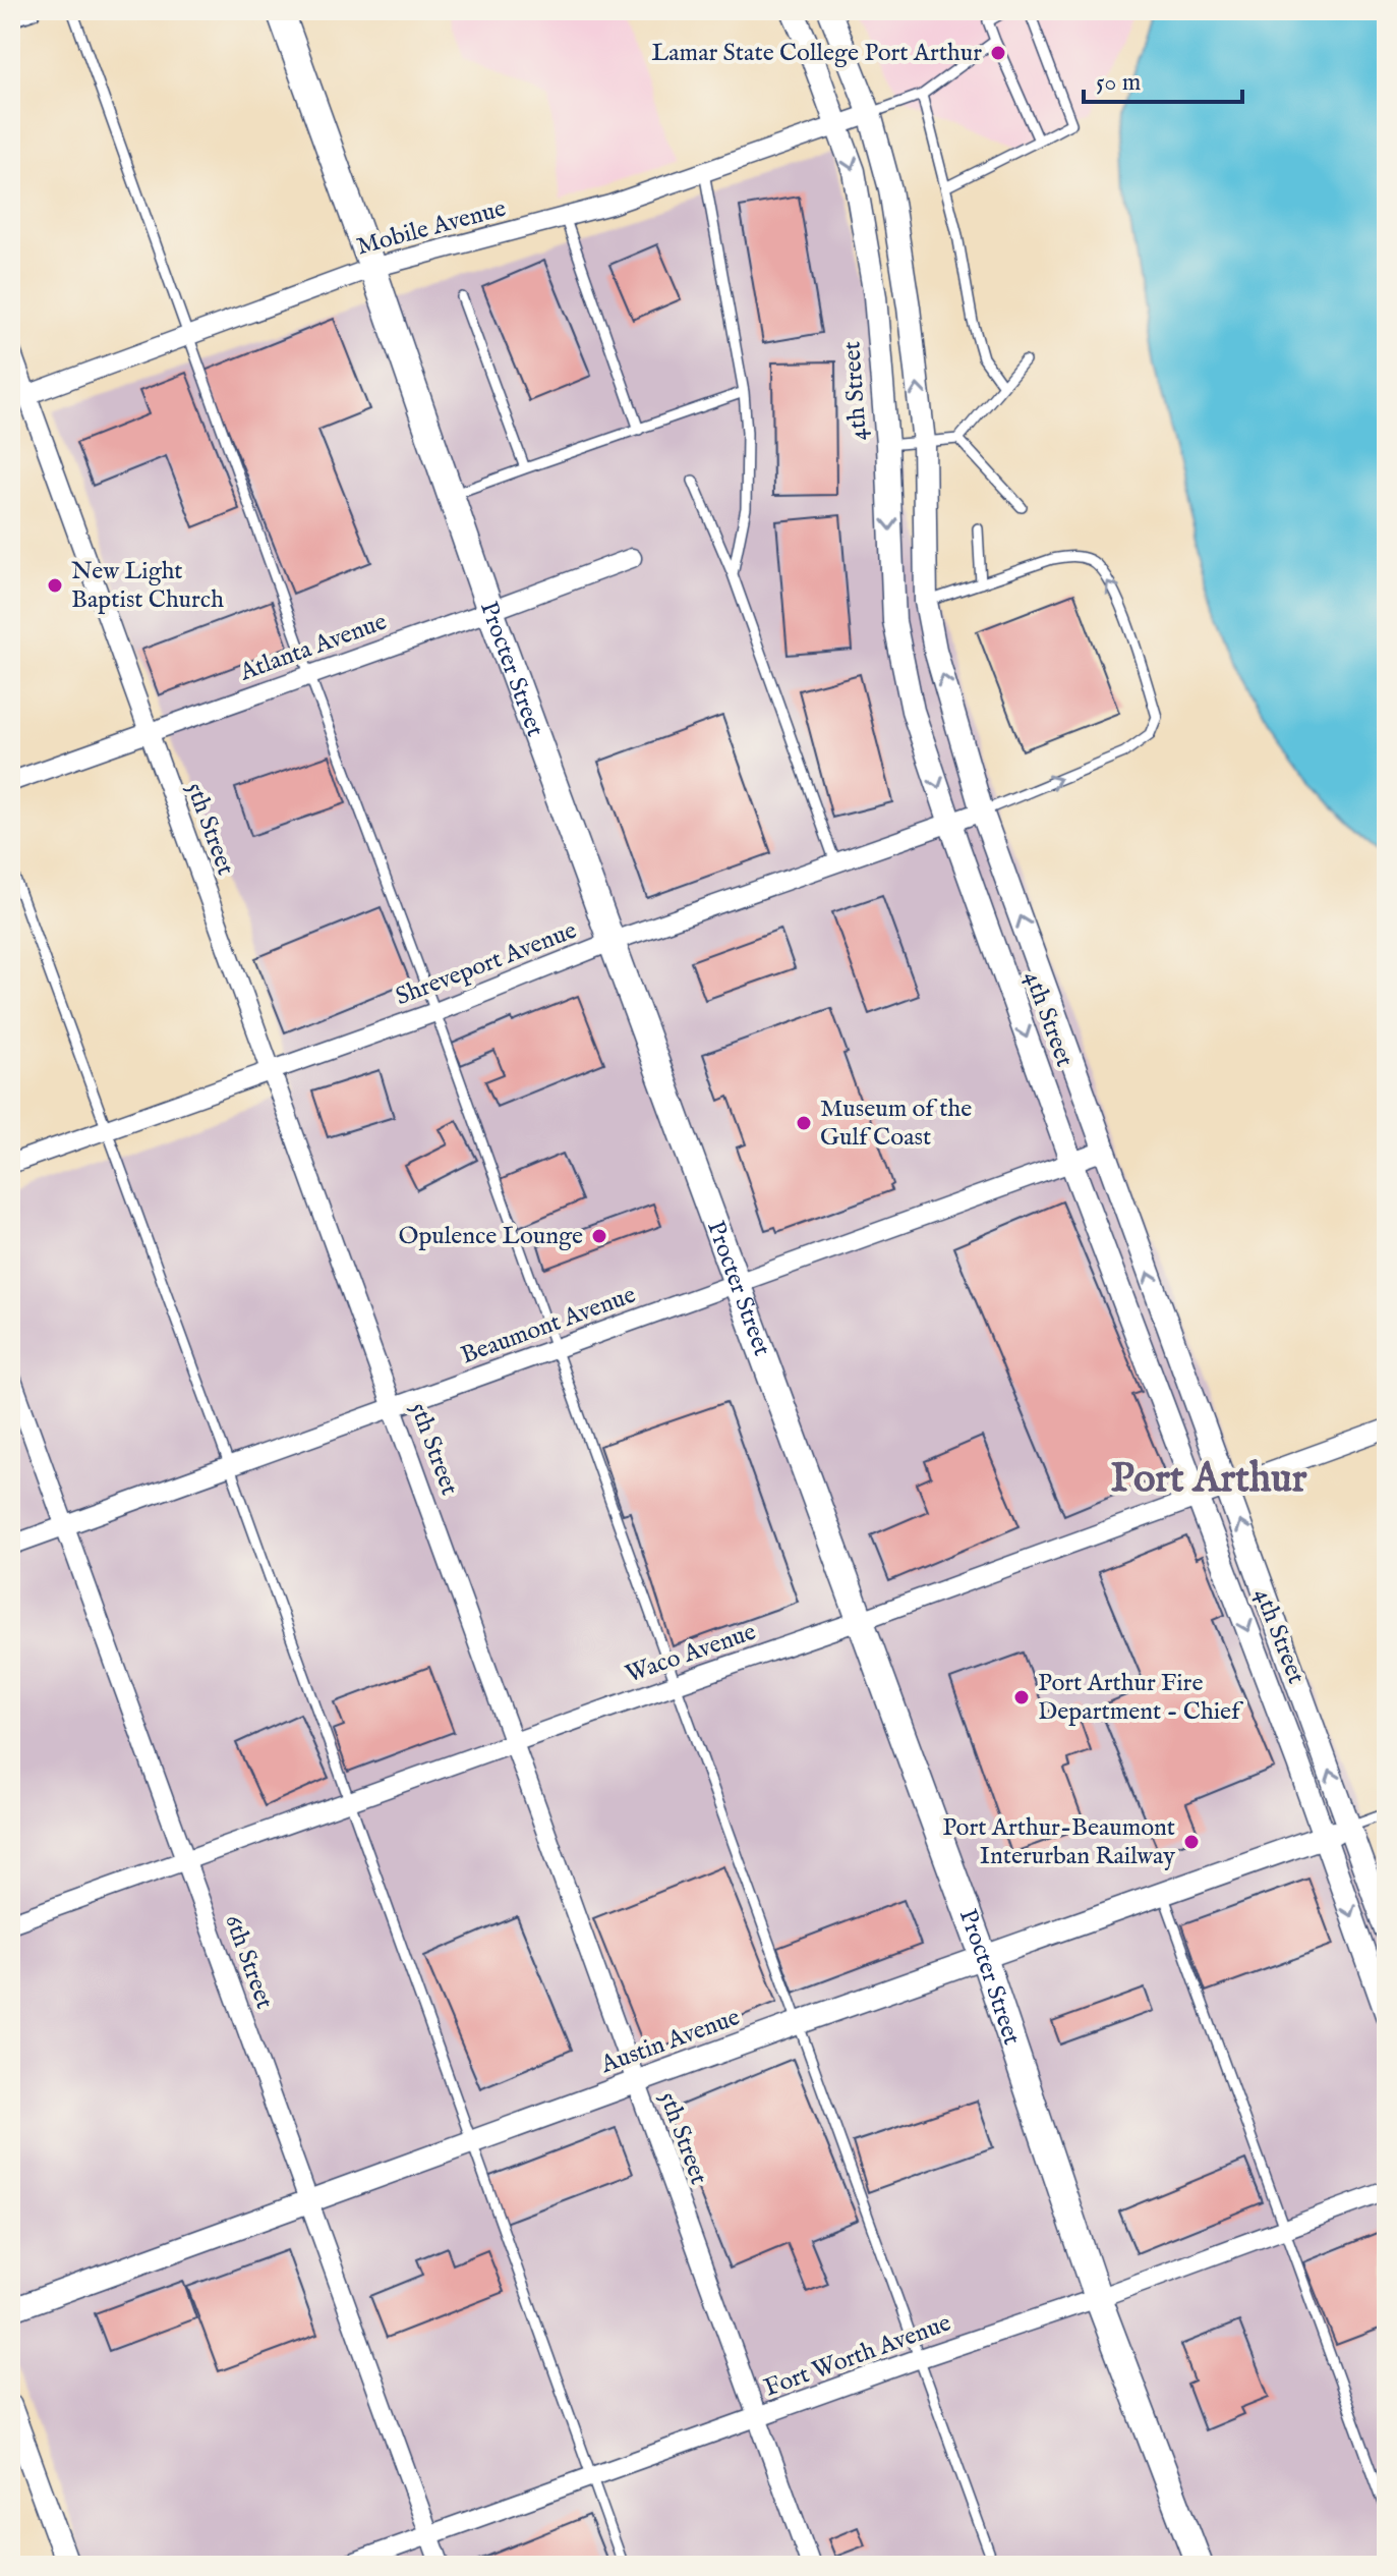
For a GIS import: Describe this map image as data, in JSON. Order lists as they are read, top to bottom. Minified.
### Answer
{"streets":{"main road":["Procter Street"],"street":["Mobile Avenue","4th Street","Atlanta Avenue","5th Street","Shreveport Avenue","Beaumont Avenue","Waco Avenue","6th Street","Austin Avenue","Fort Worth Avenue"]},"crossings":[["Mobile Avenue","4th Street"],["Mobile Avenue","Procter Street"],["Mobile Avenue","5th Street"],["4th Street","Shreveport Avenue"],["4th Street","Beaumont Avenue"],["4th Street","Waco Avenue"],["4th Street","Austin Avenue"],["Atlanta Avenue","Procter Street"],["Atlanta Avenue","5th Street"],["Procter Street","Shreveport Avenue"],["Procter Street","Beaumont Avenue"],["Procter Street","Waco Avenue"],["Procter Street","Austin Avenue"],["Procter Street","Fort Worth Avenue"],["5th Street","Shreveport Avenue"],["5th Street","Beaumont Avenue"],["5th Street","Waco Avenue"],["5th Street","Austin Avenue"],["5th Street","Fort Worth Avenue"],["Beaumont Avenue","6th Street"],["Waco Avenue","6th Street"],["6th Street","Austin Avenue"],["6th Street","Fort Worth Avenue"]],"districts":["Port Arthur"],"places":["Lamar State College Port Arthur","New Light Baptist Church","Museum of the Gulf Coast","Opulence Lounge","Port Arthur Fire Department - Chief","Port Arthur-Beaumont Interurban Railway"],"scale_bar":"50 m"}
